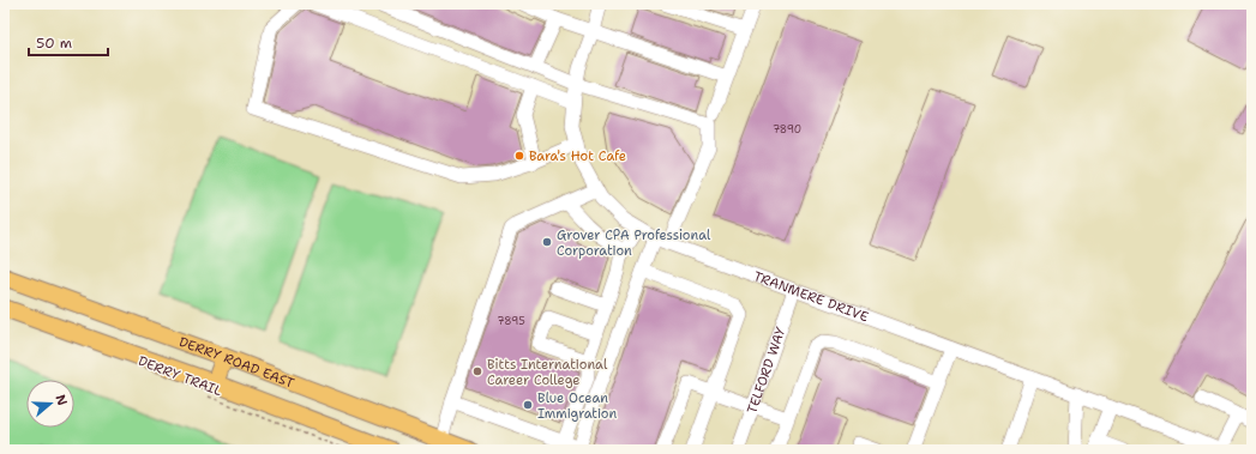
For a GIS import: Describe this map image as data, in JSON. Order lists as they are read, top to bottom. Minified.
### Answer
{"streets":{"main road":["DERRY ROAD EAST"],"street":["TRANMERE DRIVE","TELFORD WAY"],"path":["DERRY TRAIL"]},"crossings":[["TRANMERE DRIVE","TELFORD WAY"]],"places":["Bara's Hot Cafe","Grover CPA Professional Corporation","Bitts International Career College","Blue Ocean Immigration"],"house_numbers":["7890","7895"],"scale_bar":"50 m","north":"right"}
